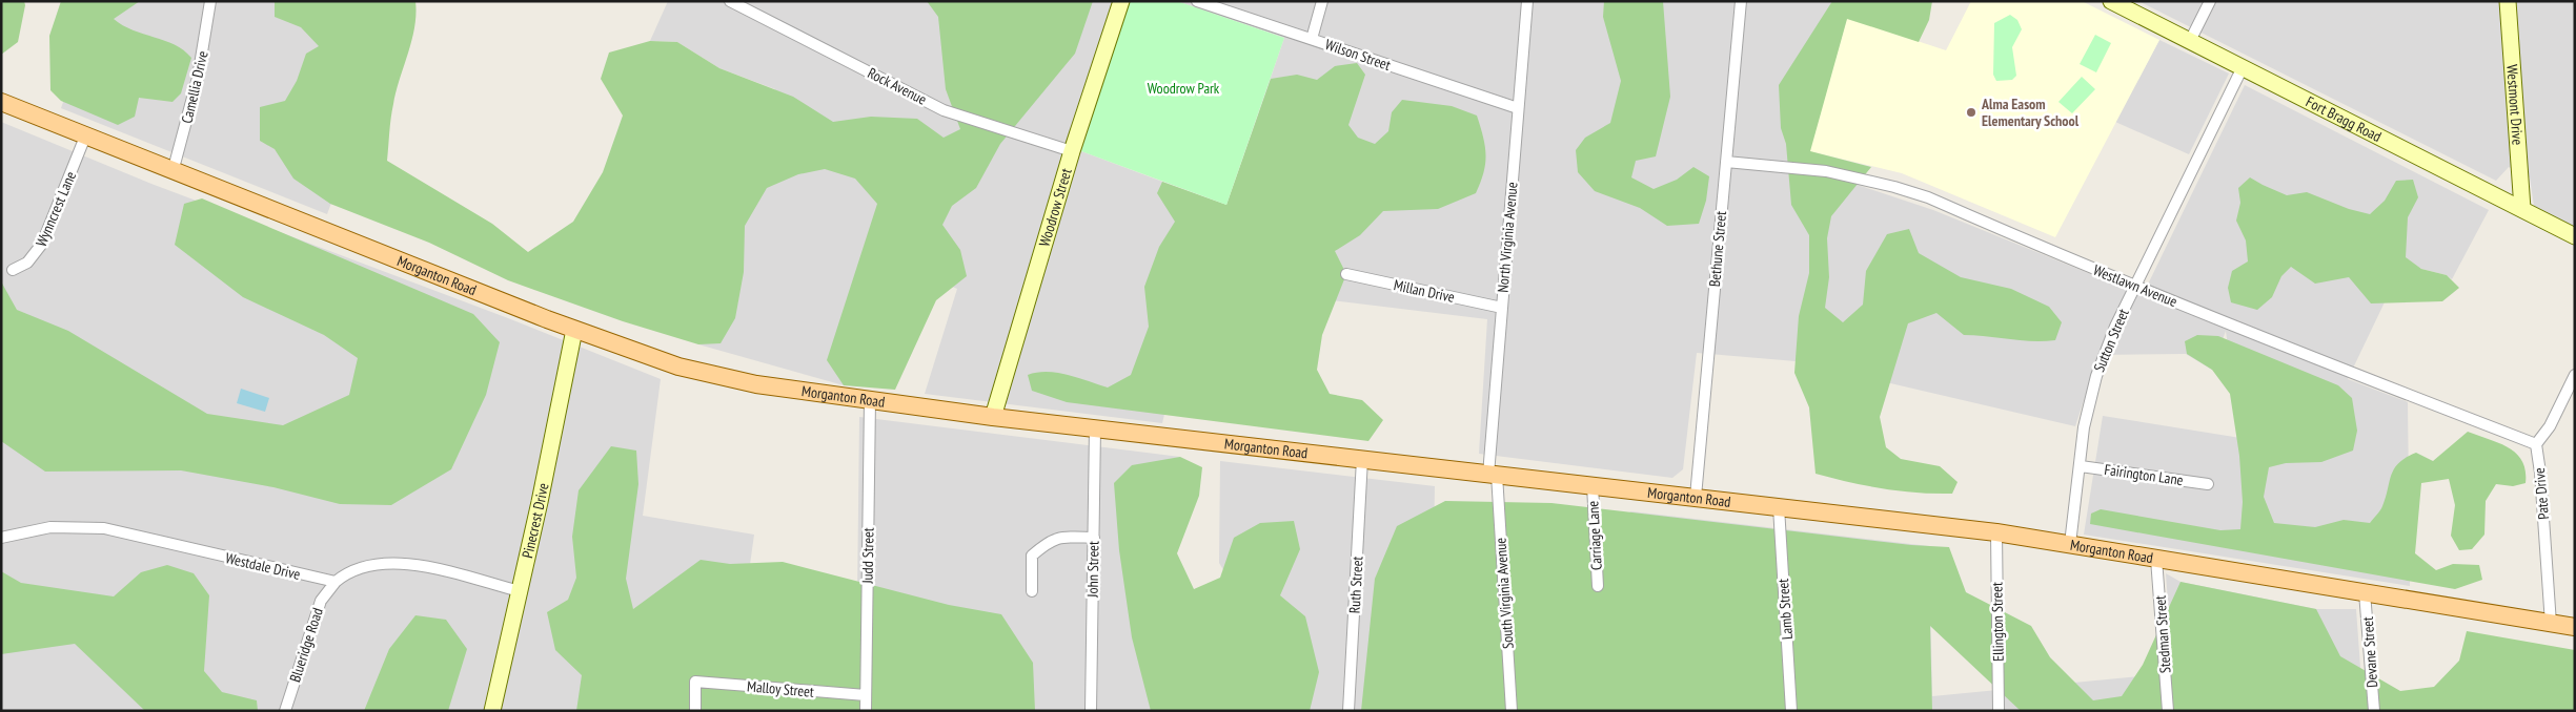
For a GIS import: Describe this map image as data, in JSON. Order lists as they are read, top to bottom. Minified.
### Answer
{"streets":{"main road":["Morganton Road"],"street":["Wilson Street","Rock Avenue","Camellia Drive","Westmont Drive","Fort Bragg Road","Woodrow Street","Wynncrest Lane","North Virginia Avenue","Bethune Street","Westlawn Avenue","Millan Drive","Sutton Street","Fairington Lane","Pate Drive","Pinecrest Drive","Carriage Lane","Judd Street","Westdale Drive","John Street","Ruth Street","South Virginia Avenue","Lamb Street","Ellington Street","Stedman Street","Blueridge Road","Devane Street","Malloy Street"]},"crossings":[["Wilson Street","North Virginia Avenue"],["Rock Avenue","Woodrow Street"],["Camellia Drive","Morganton Road"],["Westmont Drive","Fort Bragg Road"],["Fort Bragg Road","Sutton Street"],["Woodrow Street","Morganton Road"],["Wynncrest Lane","Morganton Road"],["North Virginia Avenue","Morganton Road"],["North Virginia Avenue","Millan Drive"],["North Virginia Avenue","South Virginia Avenue"],["Bethune Street","Morganton Road"],["Bethune Street","Westlawn Avenue"],["Morganton Road","Sutton Street"],["Morganton Road","Pate Drive"],["Morganton Road","Pinecrest Drive"],["Morganton Road","Carriage Lane"],["Morganton Road","Judd Street"],["Morganton Road","John Street"],["Morganton Road","Ruth Street"],["Morganton Road","South Virginia Avenue"],["Morganton Road","Lamb Street"],["Morganton Road","Ellington Street"],["Morganton Road","Stedman Street"],["Morganton Road","Devane Street"],["Westlawn Avenue","Sutton Street"],["Westlawn Avenue","Pate Drive"],["Sutton Street","Fairington Lane"],["Judd Street","Malloy Street"],["Westdale Drive","Blueridge Road"]],"parks":["Woodrow Park"],"places":["Alma Easom Elementary School"]}
